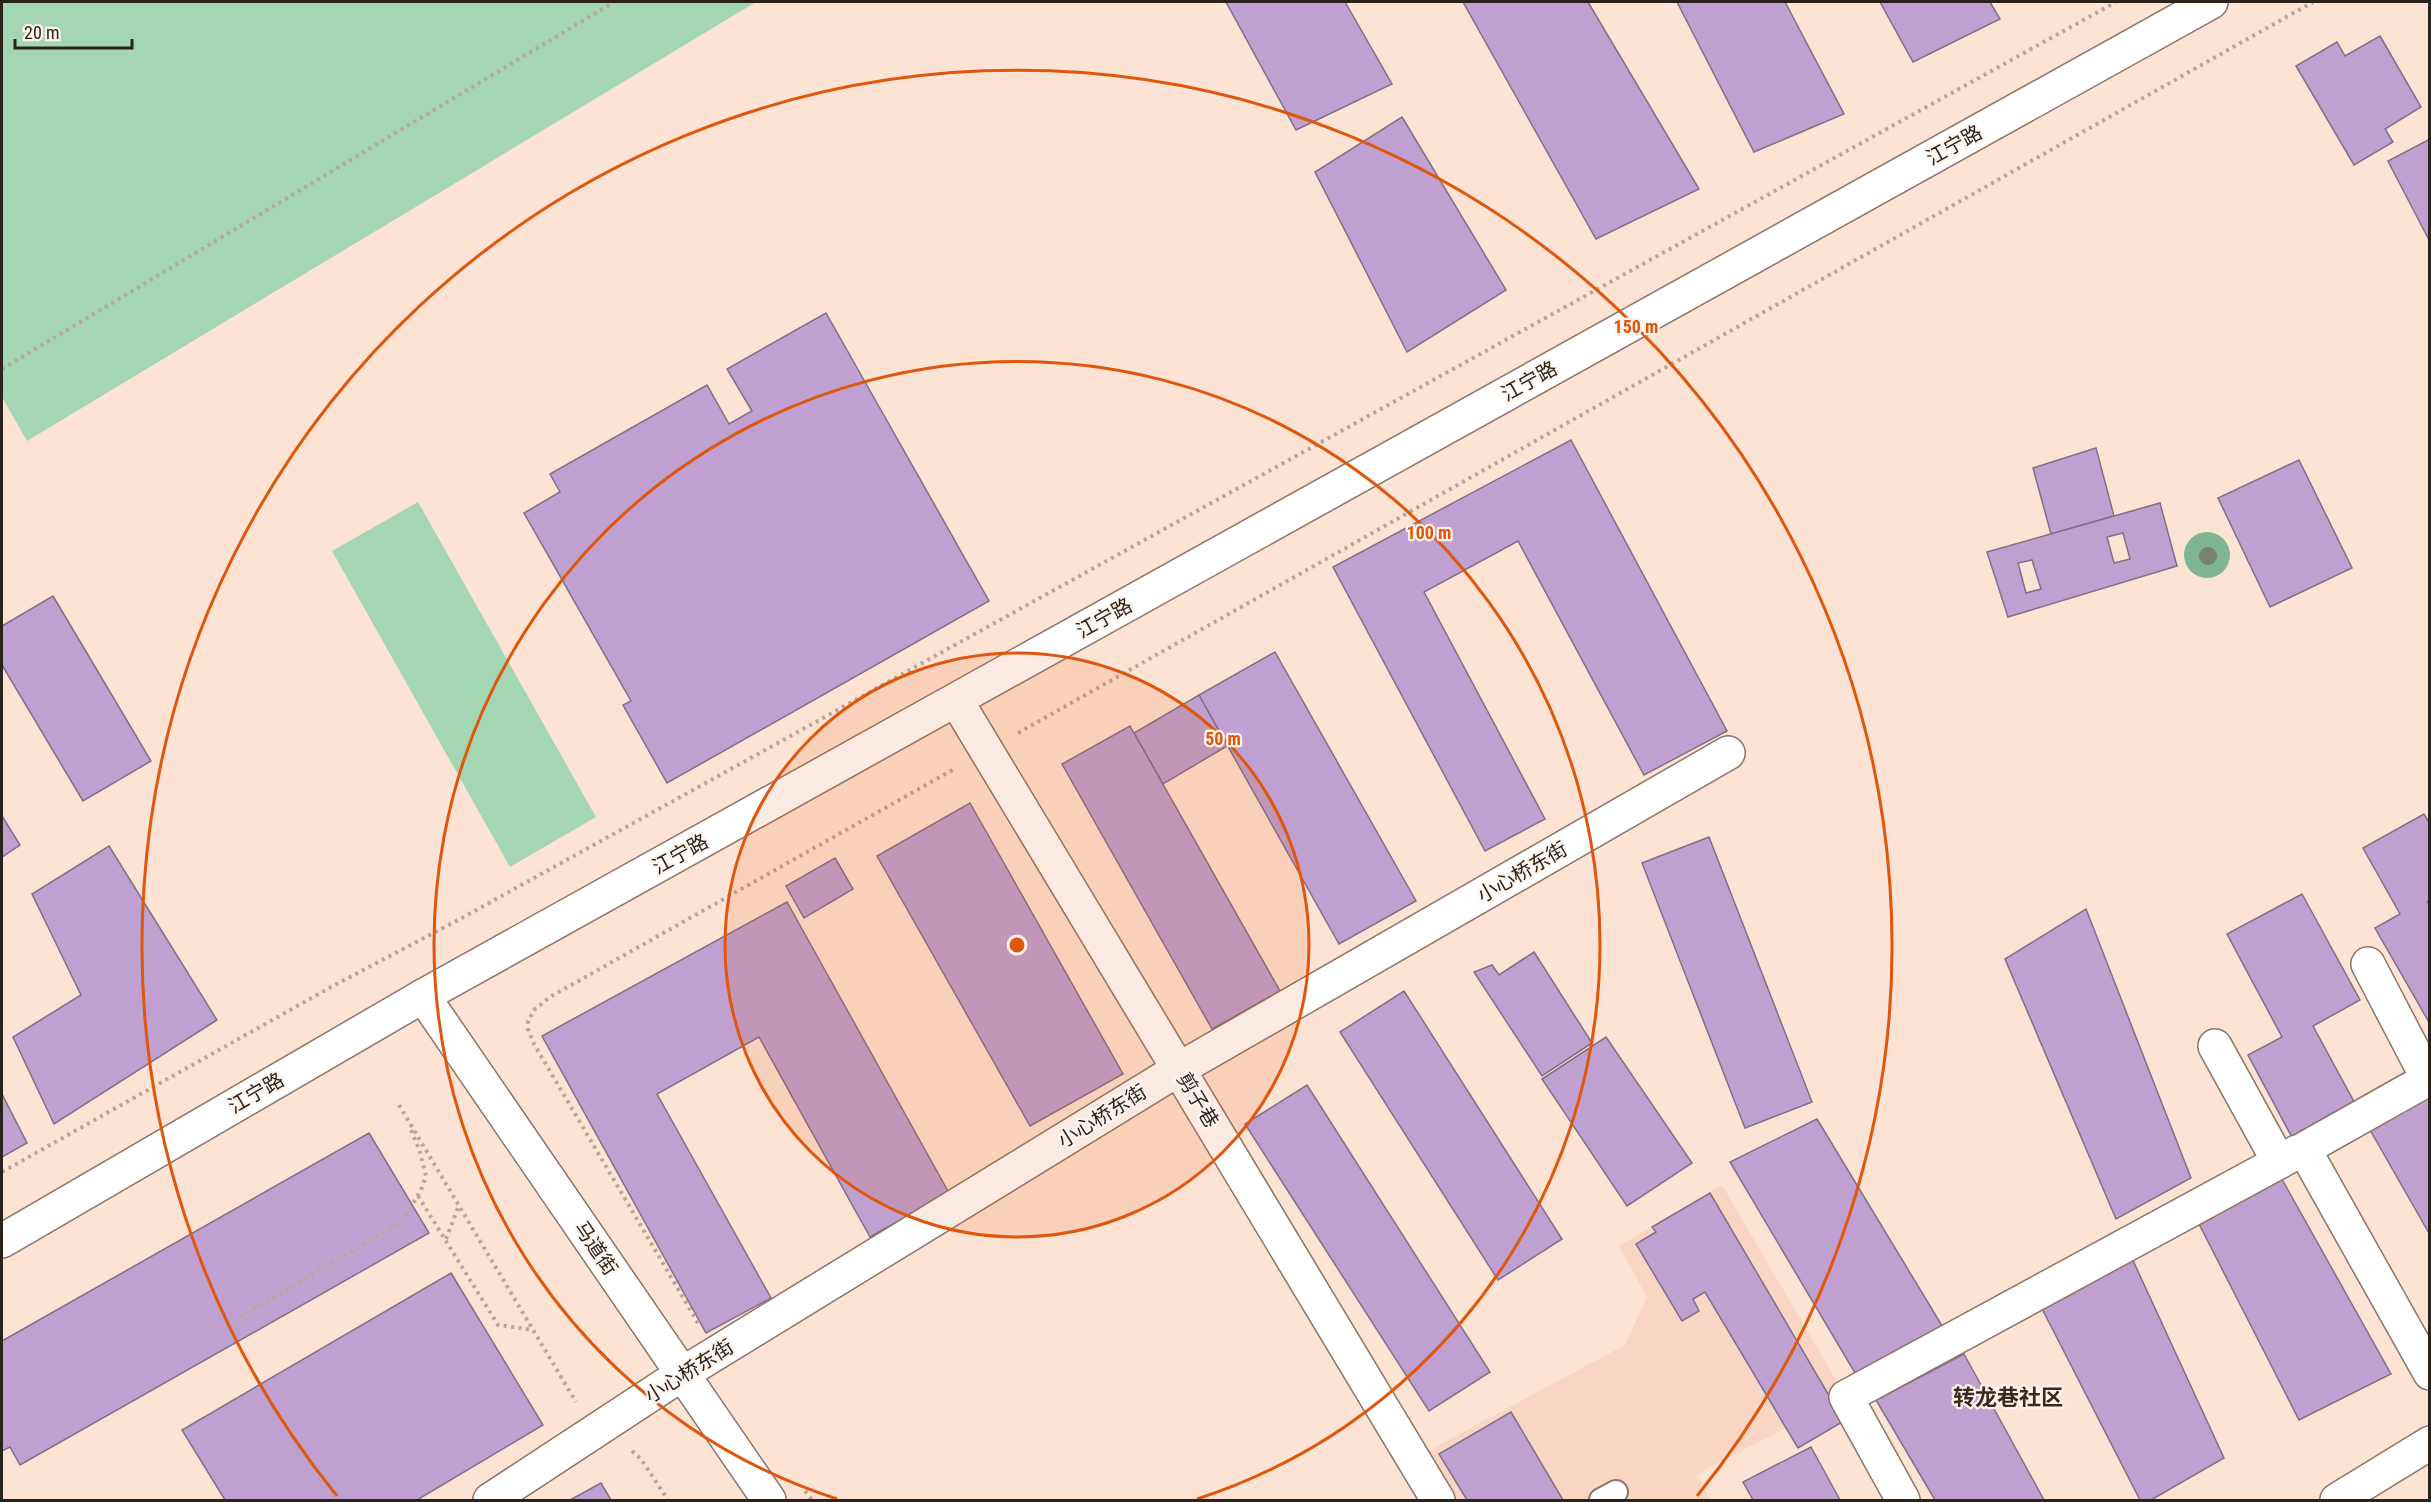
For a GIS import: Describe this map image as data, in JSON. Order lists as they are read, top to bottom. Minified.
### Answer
{"streets":{"street":["江宁路","小心桥东街","剪子巷","马道街"]},"crossings":[["江宁路","剪子巷"],["江宁路","马道街"],["小心桥东街","剪子巷"],["小心桥东街","马道街"]],"districts":["转龙巷社区"],"scale_bar":"20 m","rings":["150 m","100 m","50 m"]}
